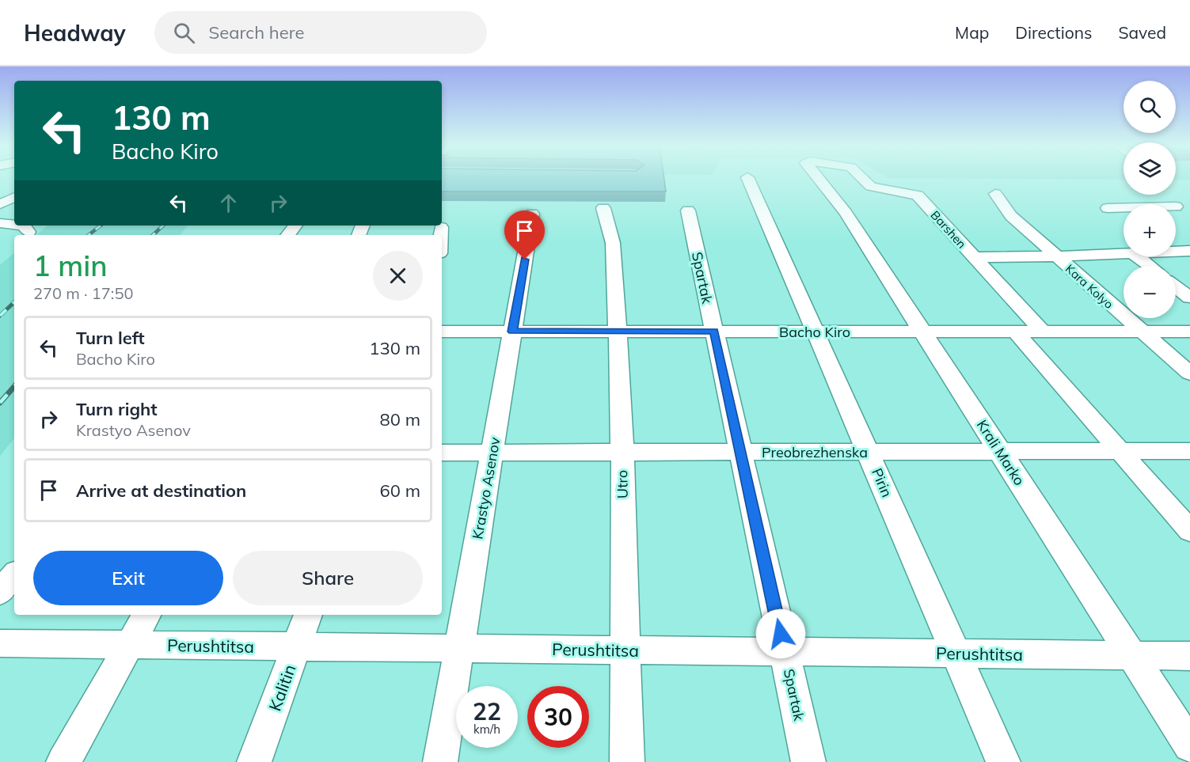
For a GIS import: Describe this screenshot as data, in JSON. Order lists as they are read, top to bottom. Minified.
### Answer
{"streets":{"street":["Barshen","Spartak","Kara Kolyo","Bacho Kiro","Preobrezhenska","Krali Marko","Pirin","Utro","Krastyo Asenov","Perushtitsa","Kalitin"]},"crossings":[["Barshen","Bacho Kiro"],["Spartak","Bacho Kiro"],["Spartak","Preobrezhenska"],["Spartak","Perushtitsa"],["Kara Kolyo","Bacho Kiro"],["Bacho Kiro","Krali Marko"],["Bacho Kiro","Pirin"],["Bacho Kiro","Utro"],["Bacho Kiro","Krastyo Asenov"],["Preobrezhenska","Krali Marko"],["Preobrezhenska","Pirin"],["Preobrezhenska","Utro"],["Preobrezhenska","Krastyo Asenov"],["Krali Marko","Perushtitsa"],["Pirin","Perushtitsa"],["Utro","Perushtitsa"],["Krastyo Asenov","Perushtitsa"],["Perushtitsa","Kalitin"]],"page":{"header":"Headway","search":"Search here","nav":["Map","Directions","Saved"],"map_buttons":["+","−"],"turn":["130 m","Bacho Kiro"],"heading":["1 min","270 m · 17:50"],"list":[{"name":"Turn left","note":"Bacho Kiro","value":"130 m"},{"name":"Turn right","note":"Krastyo Asenov","value":"80 m"},{"name":"Arrive at destination","value":"60 m"}],"buttons":["Exit","Share"],"speed":"22 km/h","limit":"30"}}
